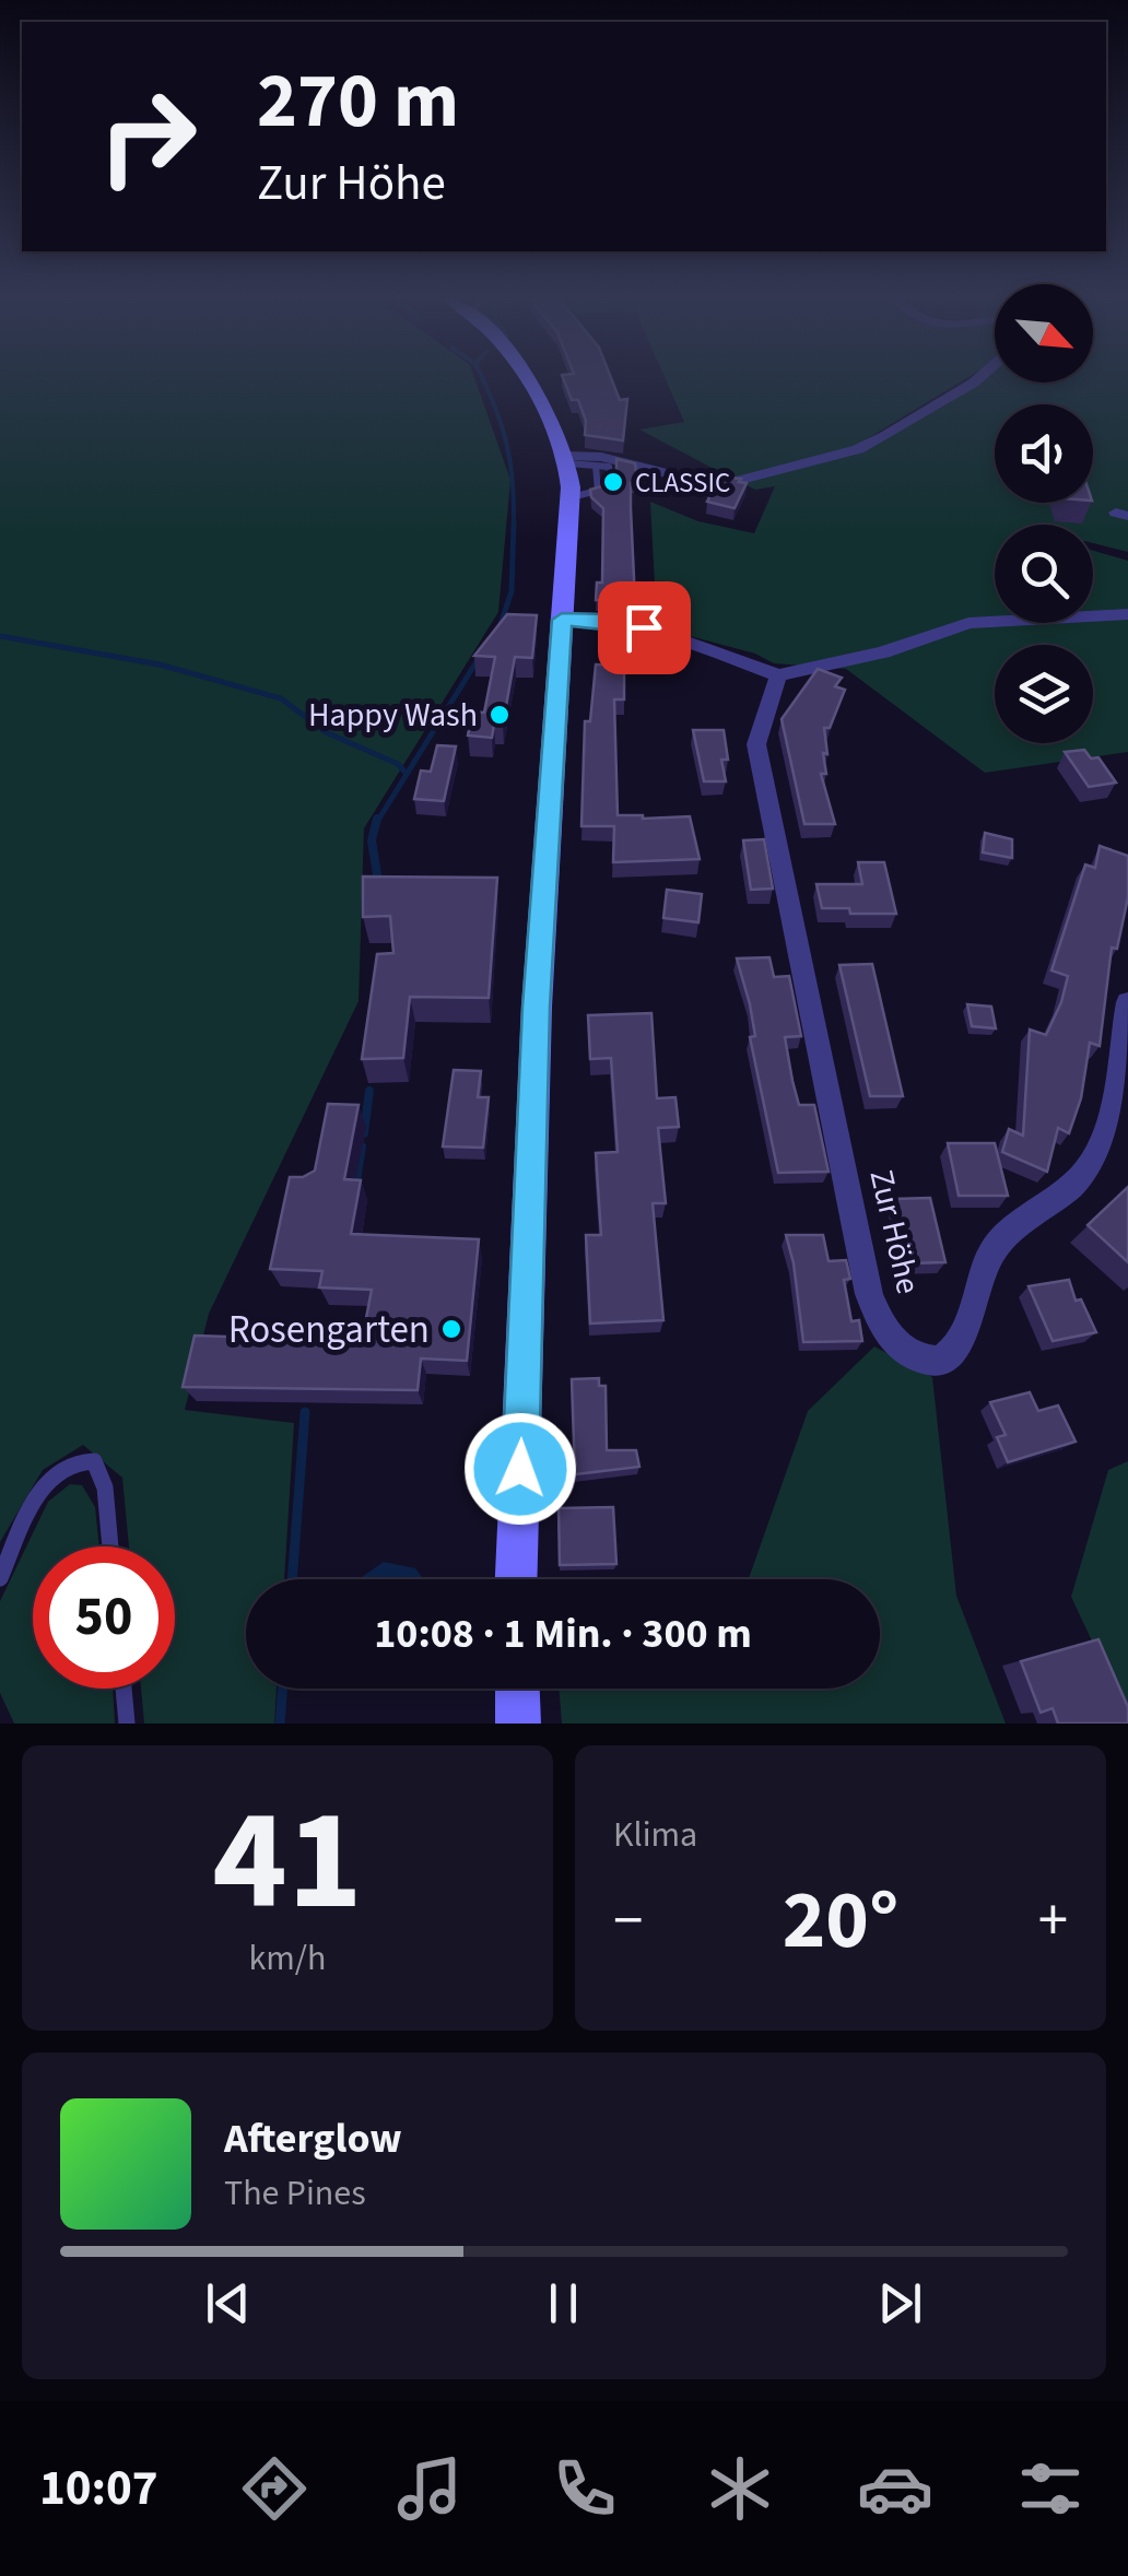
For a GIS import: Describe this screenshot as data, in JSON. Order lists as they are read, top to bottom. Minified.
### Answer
{"streets":{"street":["Zur Höhe"]},"places":["CLASSIC","Happy Wash","Rosengarten"],"north":"bottom right","page":{"turn":["270 m","Zur Höhe"],"limit":"50","trip":"10:08 · 1 Min. · 300 m","tile":[["41","km/h"],"Klima"],"heat":["−","20°","+"],"song":["Afterglow","The Pines"],"tabs":"10:07"}}
